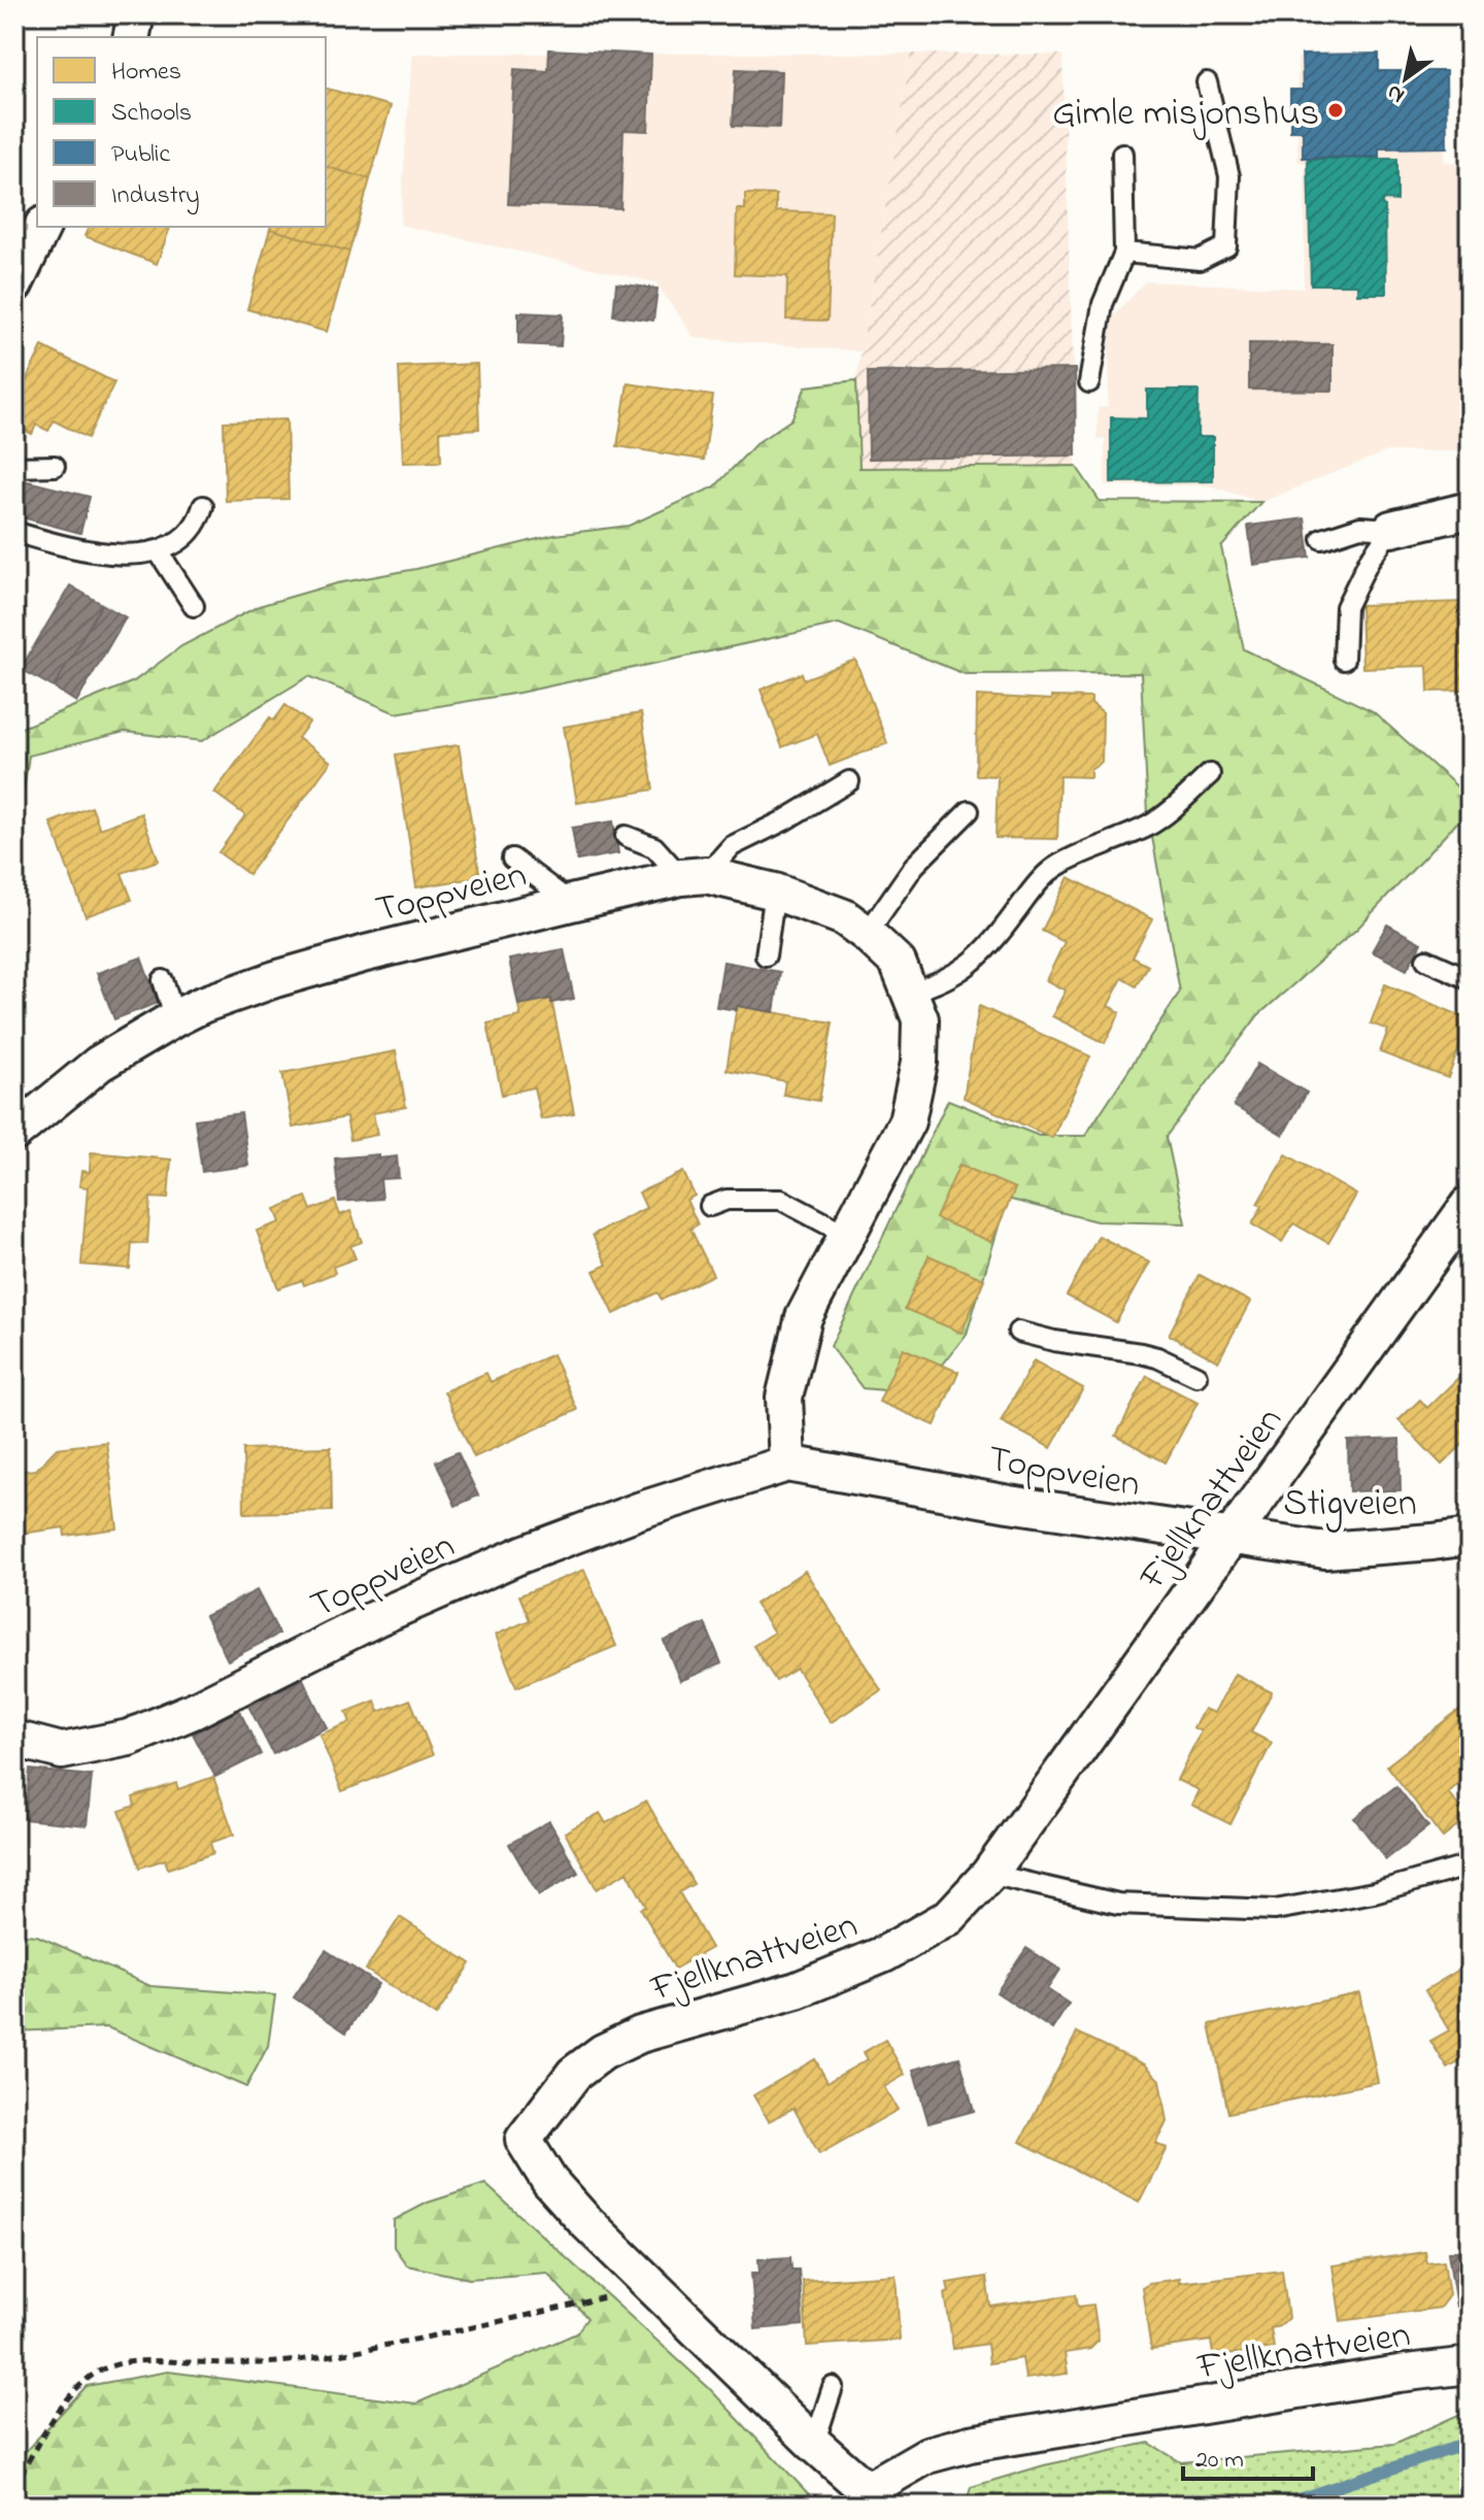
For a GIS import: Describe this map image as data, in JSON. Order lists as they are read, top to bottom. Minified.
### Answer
{"streets":{"street":["Toppveien","Fjellknattveien","Stigveien"]},"crossings":[["Toppveien","Fjellknattveien"],["Toppveien","Stigveien"],["Fjellknattveien","Stigveien"]],"places":["Gimle misjonshus"],"legend":["Homes","Schools","Public","Industry"],"scale_bar":"20 m","north":"bottom left"}
